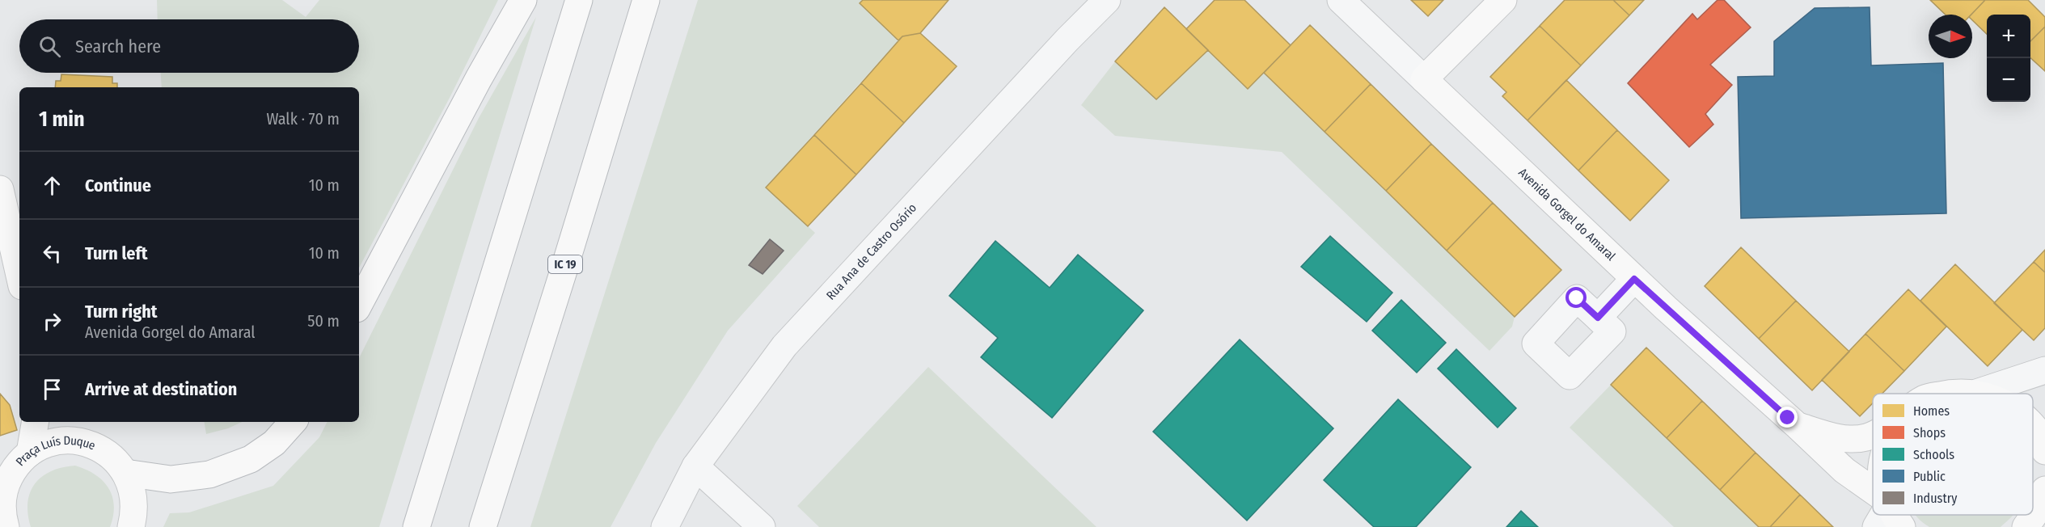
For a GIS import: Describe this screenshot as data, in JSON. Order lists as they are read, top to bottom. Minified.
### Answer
{"streets":{"main road":["Avenida Gorgel do Amaral","IC 19","Praça Luís Duque"],"street":["Rua Ana de Castro Osório"]},"legend":["Homes","Shops","Schools","Public","Industry"],"north":"right","page":{"map_buttons":["+","−"],"search":"Search here","heading":["1 min","Walk · 70 m"],"list":[["Continue","10 m"],["Turn left","10 m"],["Turn right","Avenida Gorgel do Amaral","50 m"],"Arrive at destination"]}}
